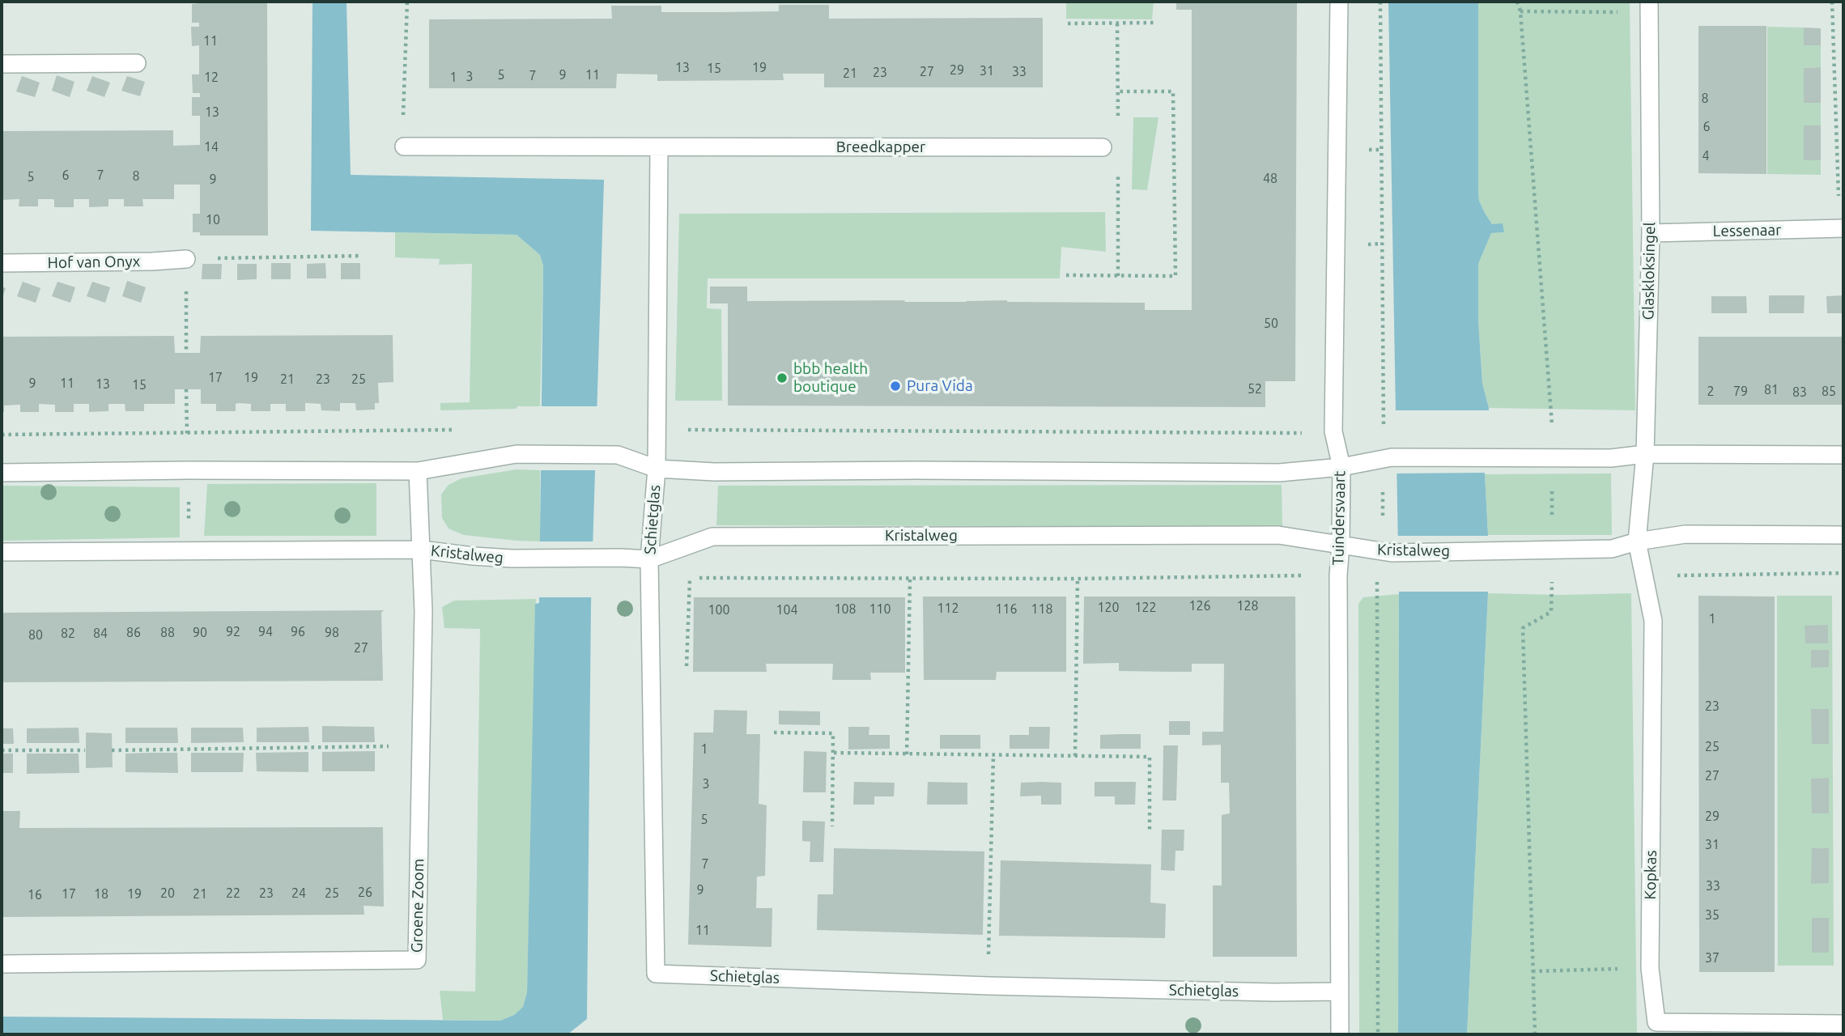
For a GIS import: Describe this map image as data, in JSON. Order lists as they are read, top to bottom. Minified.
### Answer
{"streets":{"street":["Breedkapper","Lessenaar","Hof van Onyx","Glaskloksingel","Tuindersvaart","Schietglas","Kristalweg","Kopkas","Groene Zoom"]},"crossings":[["Lessenaar","Glaskloksingel"],["Glaskloksingel","Kristalweg"],["Glaskloksingel","Kopkas"],["Tuindersvaart","Schietglas"],["Tuindersvaart","Kristalweg"],["Schietglas","Kristalweg"],["Kristalweg","Kopkas"],["Kristalweg","Groene Zoom"]],"places":["bbb health boutique","Pura Vida"],"house_numbers":["11","13","19","15","29","31","27","33","23","21","5","9","11","7","3","12","1","8","13","6","14","4","6","7","8","5","48","9","10","50","17","19","21","23","25","9","11","13","15","52","81","2","79","85","83","126","128","120","122","112","108","110","116","118","100","104","1","92","94","96","86","88","90","98","82","84","80","27","23","25","1","27","3","29","5","31","7","33","9","26","20","22","23","24","25","17","18","19","21","16","35","11","37"]}
